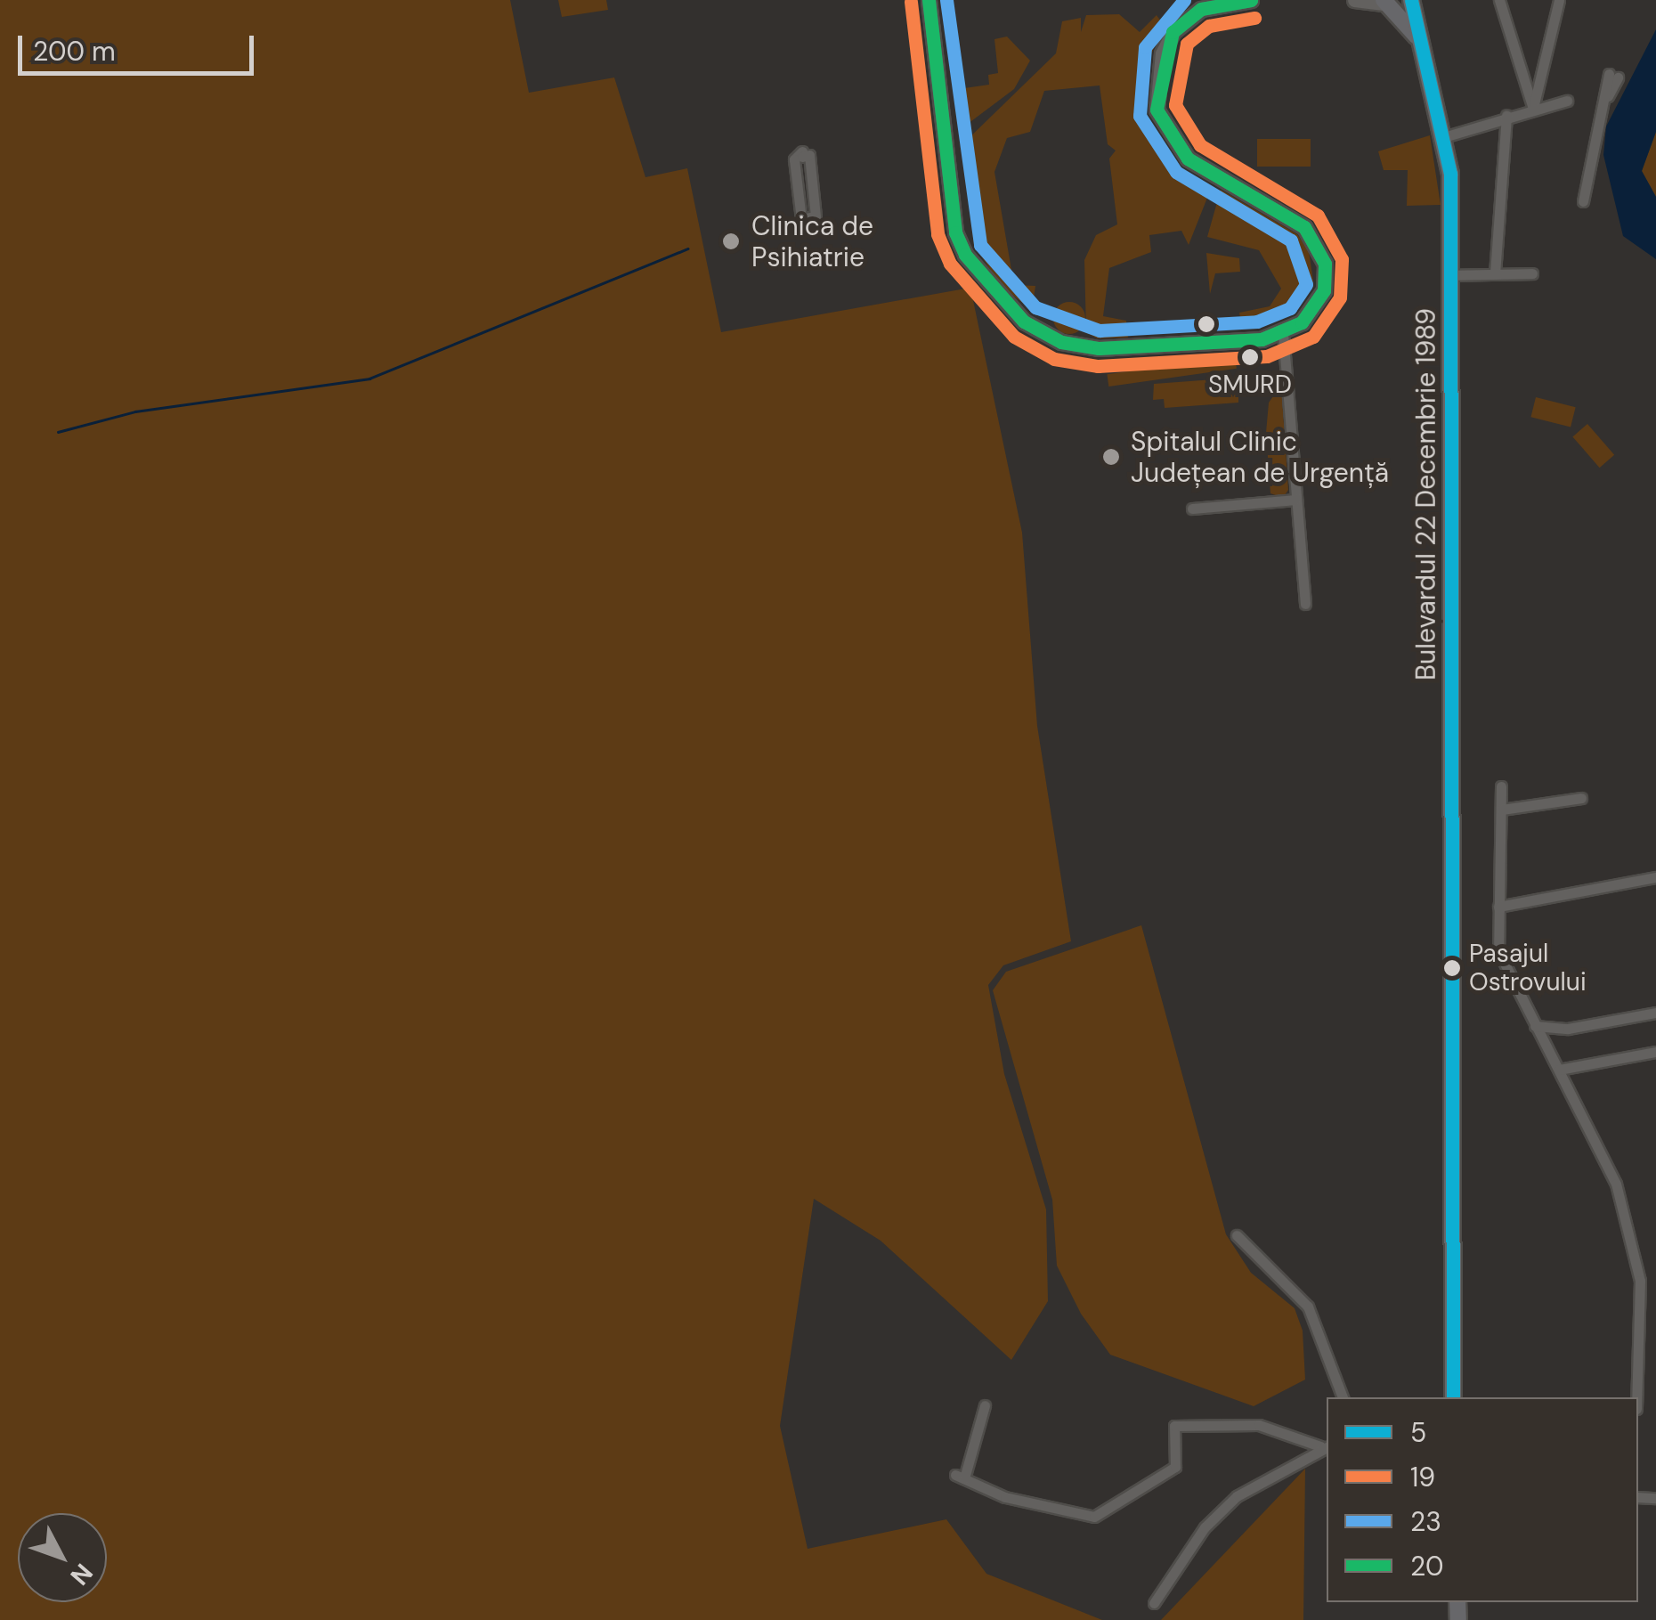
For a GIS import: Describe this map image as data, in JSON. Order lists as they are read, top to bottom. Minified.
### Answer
{"streets":{"main road":["Bulevardul 22 Decembrie 1989"]},"places":["Clinica de Psihiatrie","SMURD","Spitalul Clinic Județean de Urgență","Pasajul Ostrovului"],"lines":["transit line 5","transit line 23","transit line 20","transit line 19"],"legend":["5","19","23","20"],"scale_bar":"200 m","north":"bottom right"}
